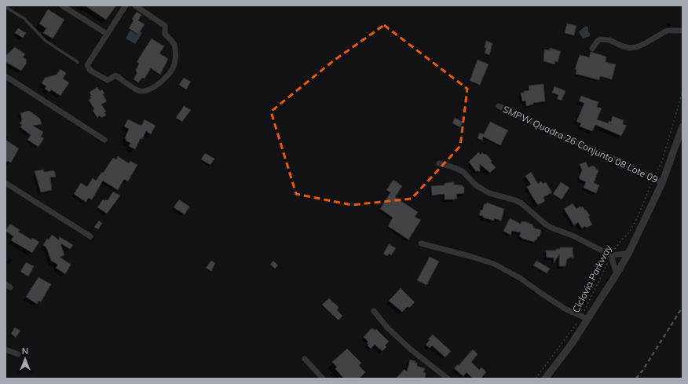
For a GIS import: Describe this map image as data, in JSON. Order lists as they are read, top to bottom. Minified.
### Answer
{"streets":{"street":["SMPW Quadra 26 Conjunto 08 Lote 09"],"path":["Ciclovia Parkway"]},"crossings":[["SMPW Quadra 26 Conjunto 08 Lote 09","Ciclovia Parkway"]],"north":"top"}
